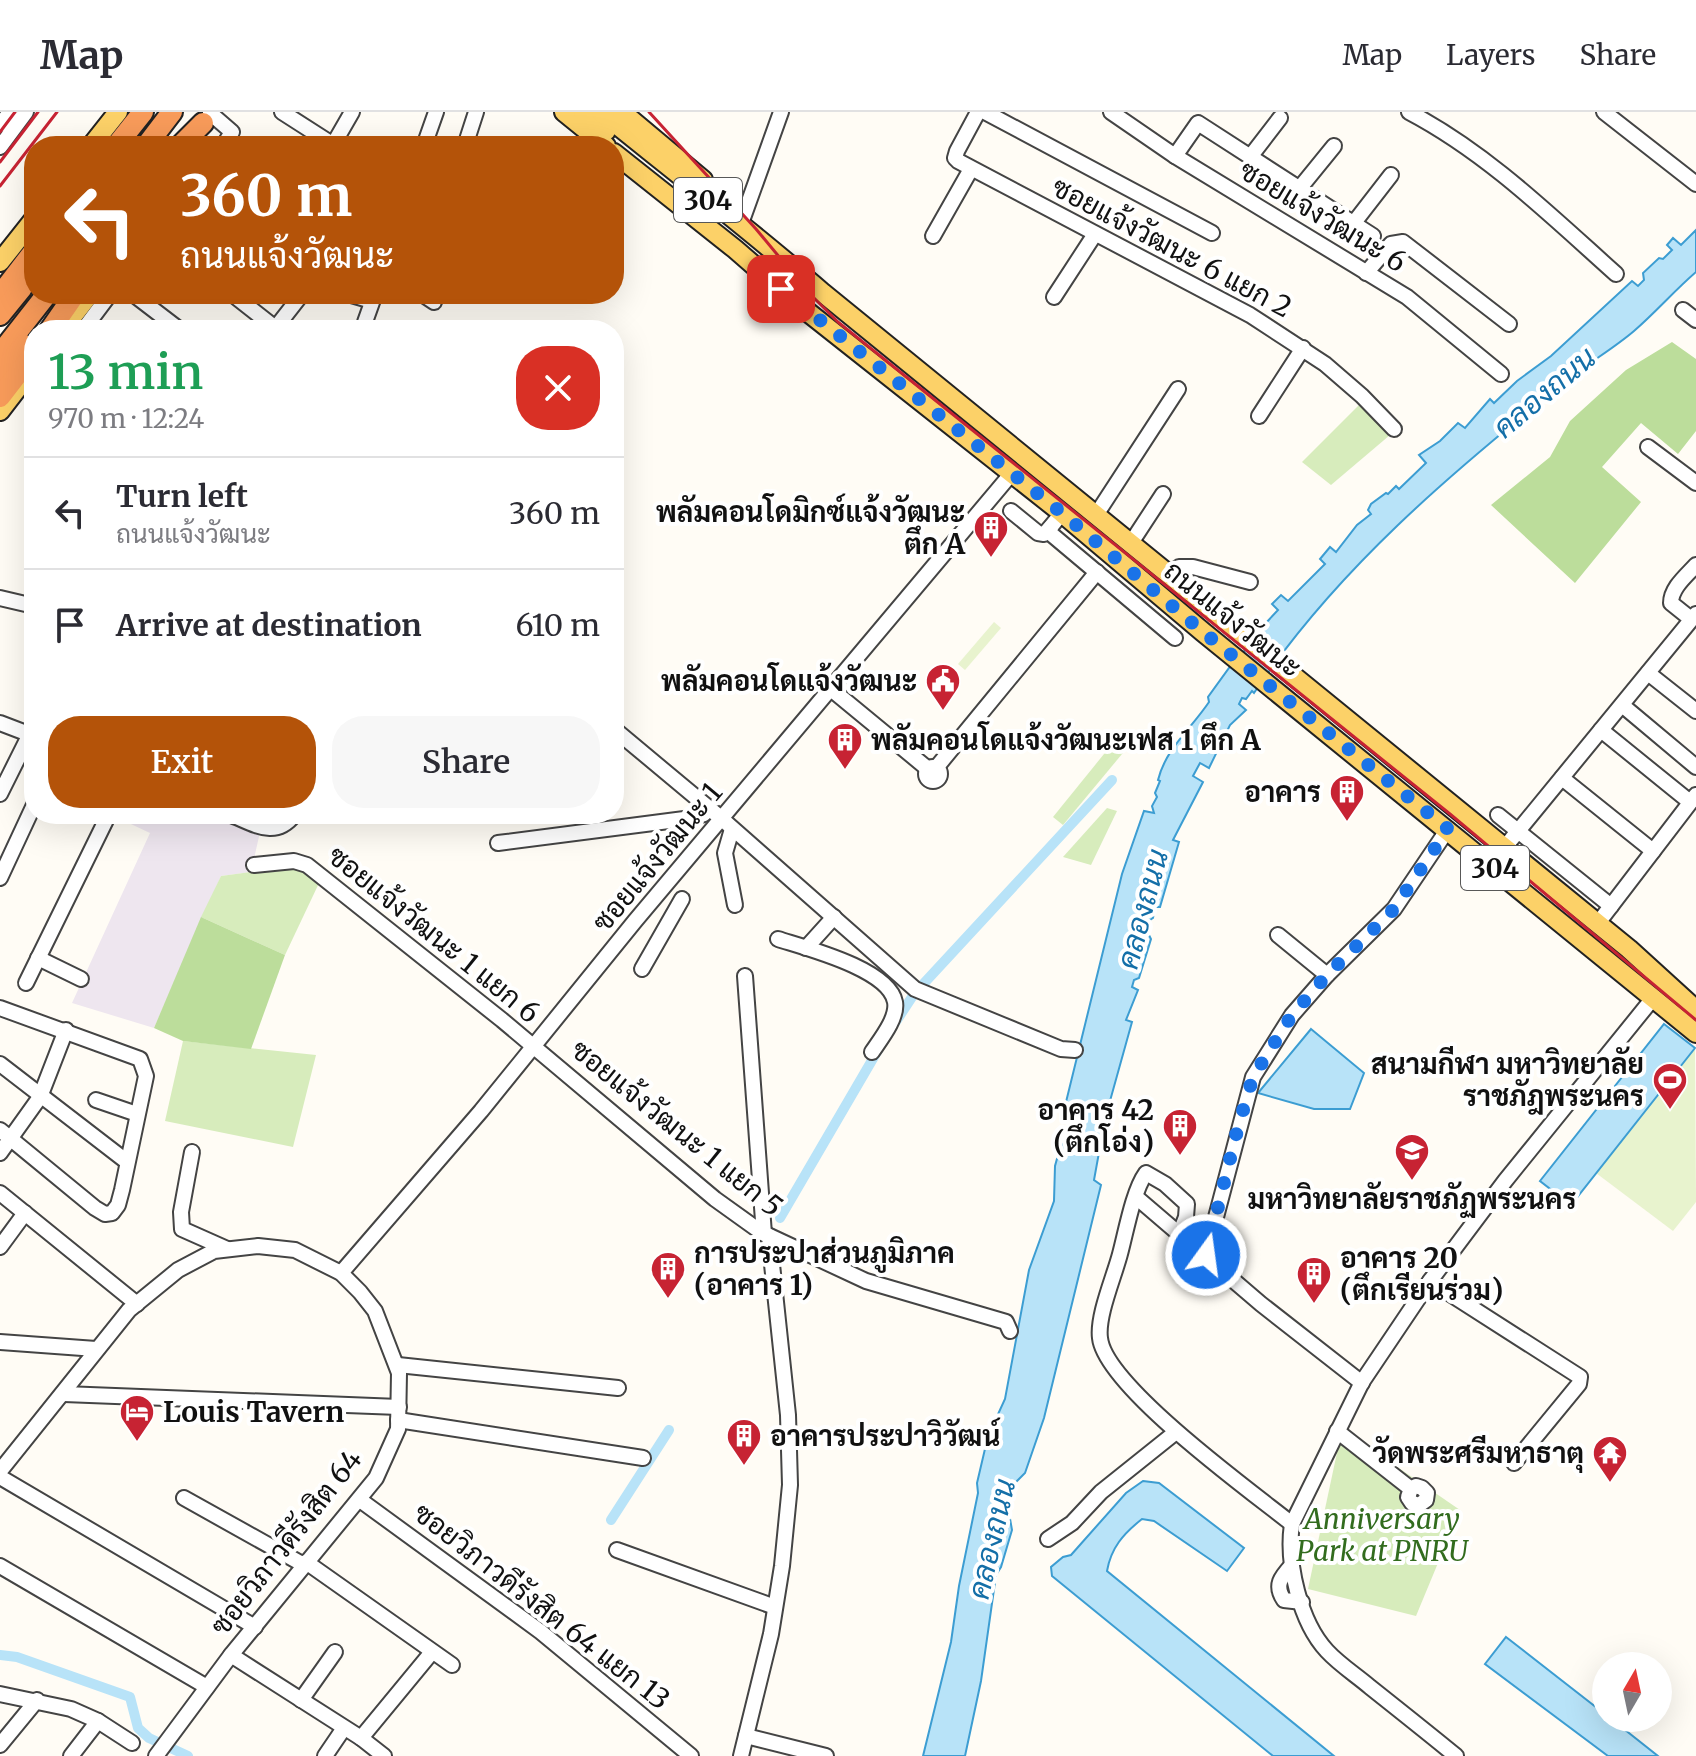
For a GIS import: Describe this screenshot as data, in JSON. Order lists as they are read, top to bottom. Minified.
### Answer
{"streets":{"main road":["304","ถนนแจ้งวัฒนะ"],"street":["ซอยแจ้งวัฒนะ 6","ซอยแจ้งวัฒนะ 6 แยก 2","ซอยแจ้งวัฒนะ 1","ซอยแจ้งวัฒนะ 1 แยก 6","ซอยแจ้งวัฒนะ 1 แยก 5","ซอยวิภาวดีรังสิต 64","ซอยวิภาวดีรังสิต 64 แยก 13"]},"crossings":[["ถนนแจ้งวัฒนะ","ซอยแจ้งวัฒนะ 1"],["ซอยแจ้งวัฒนะ 1","ซอยแจ้งวัฒนะ 1 แยก 6"],["ซอยแจ้งวัฒนะ 1","ซอยแจ้งวัฒนะ 1 แยก 5"],["ซอยแจ้งวัฒนะ 1","ซอยวิภาวดีรังสิต 64"],["ซอยแจ้งวัฒนะ 1 แยก 6","ซอยแจ้งวัฒนะ 1 แยก 5"],["ซอยวิภาวดีรังสิต 64","ซอยวิภาวดีรังสิต 64 แยก 13"]],"water":["คลองถนน"],"parks":["Anniversary Park at PNRU"],"places":{"building":["พลัมคอนโดมิกซ์แจ้งวัฒนะ ตึก A","พลัมคอนโดแจ้งวัฒนะเฟส 1 ตึก A","อาคาร","อาคาร 42 (ตึกโอ่ง)","การประปาส่วนภูมิภาค (อาคาร 1)","อาคาร 20 (ตึกเรียนร่วม)","อาคารประปาวิวัฒน์"],"public building":["พลัมคอนโดแจ้งวัฒนะ"],"sports":["สนามกีฬา มหาวิทยาลัย ราชภัฎพระนคร"],"school or university":["มหาวิทยาลัยราชภัฏพระนคร"],"hotel":["Louis Tavern"],"temple":["วัดพระศรีมหาธาตุ"]},"north":"top","page":{"header":"Map","nav":["Map","Layers","Share"],"turn":["360 m","ถนนแจ้งวัฒนะ"],"heading":["13 min","970 m · 12:24"],"list":[{"name":"Turn left","note":"ถนนแจ้งวัฒนะ","value":"360 m"},{"name":"Arrive at destination","value":"610 m"}],"buttons":["Exit","Share"]}}
